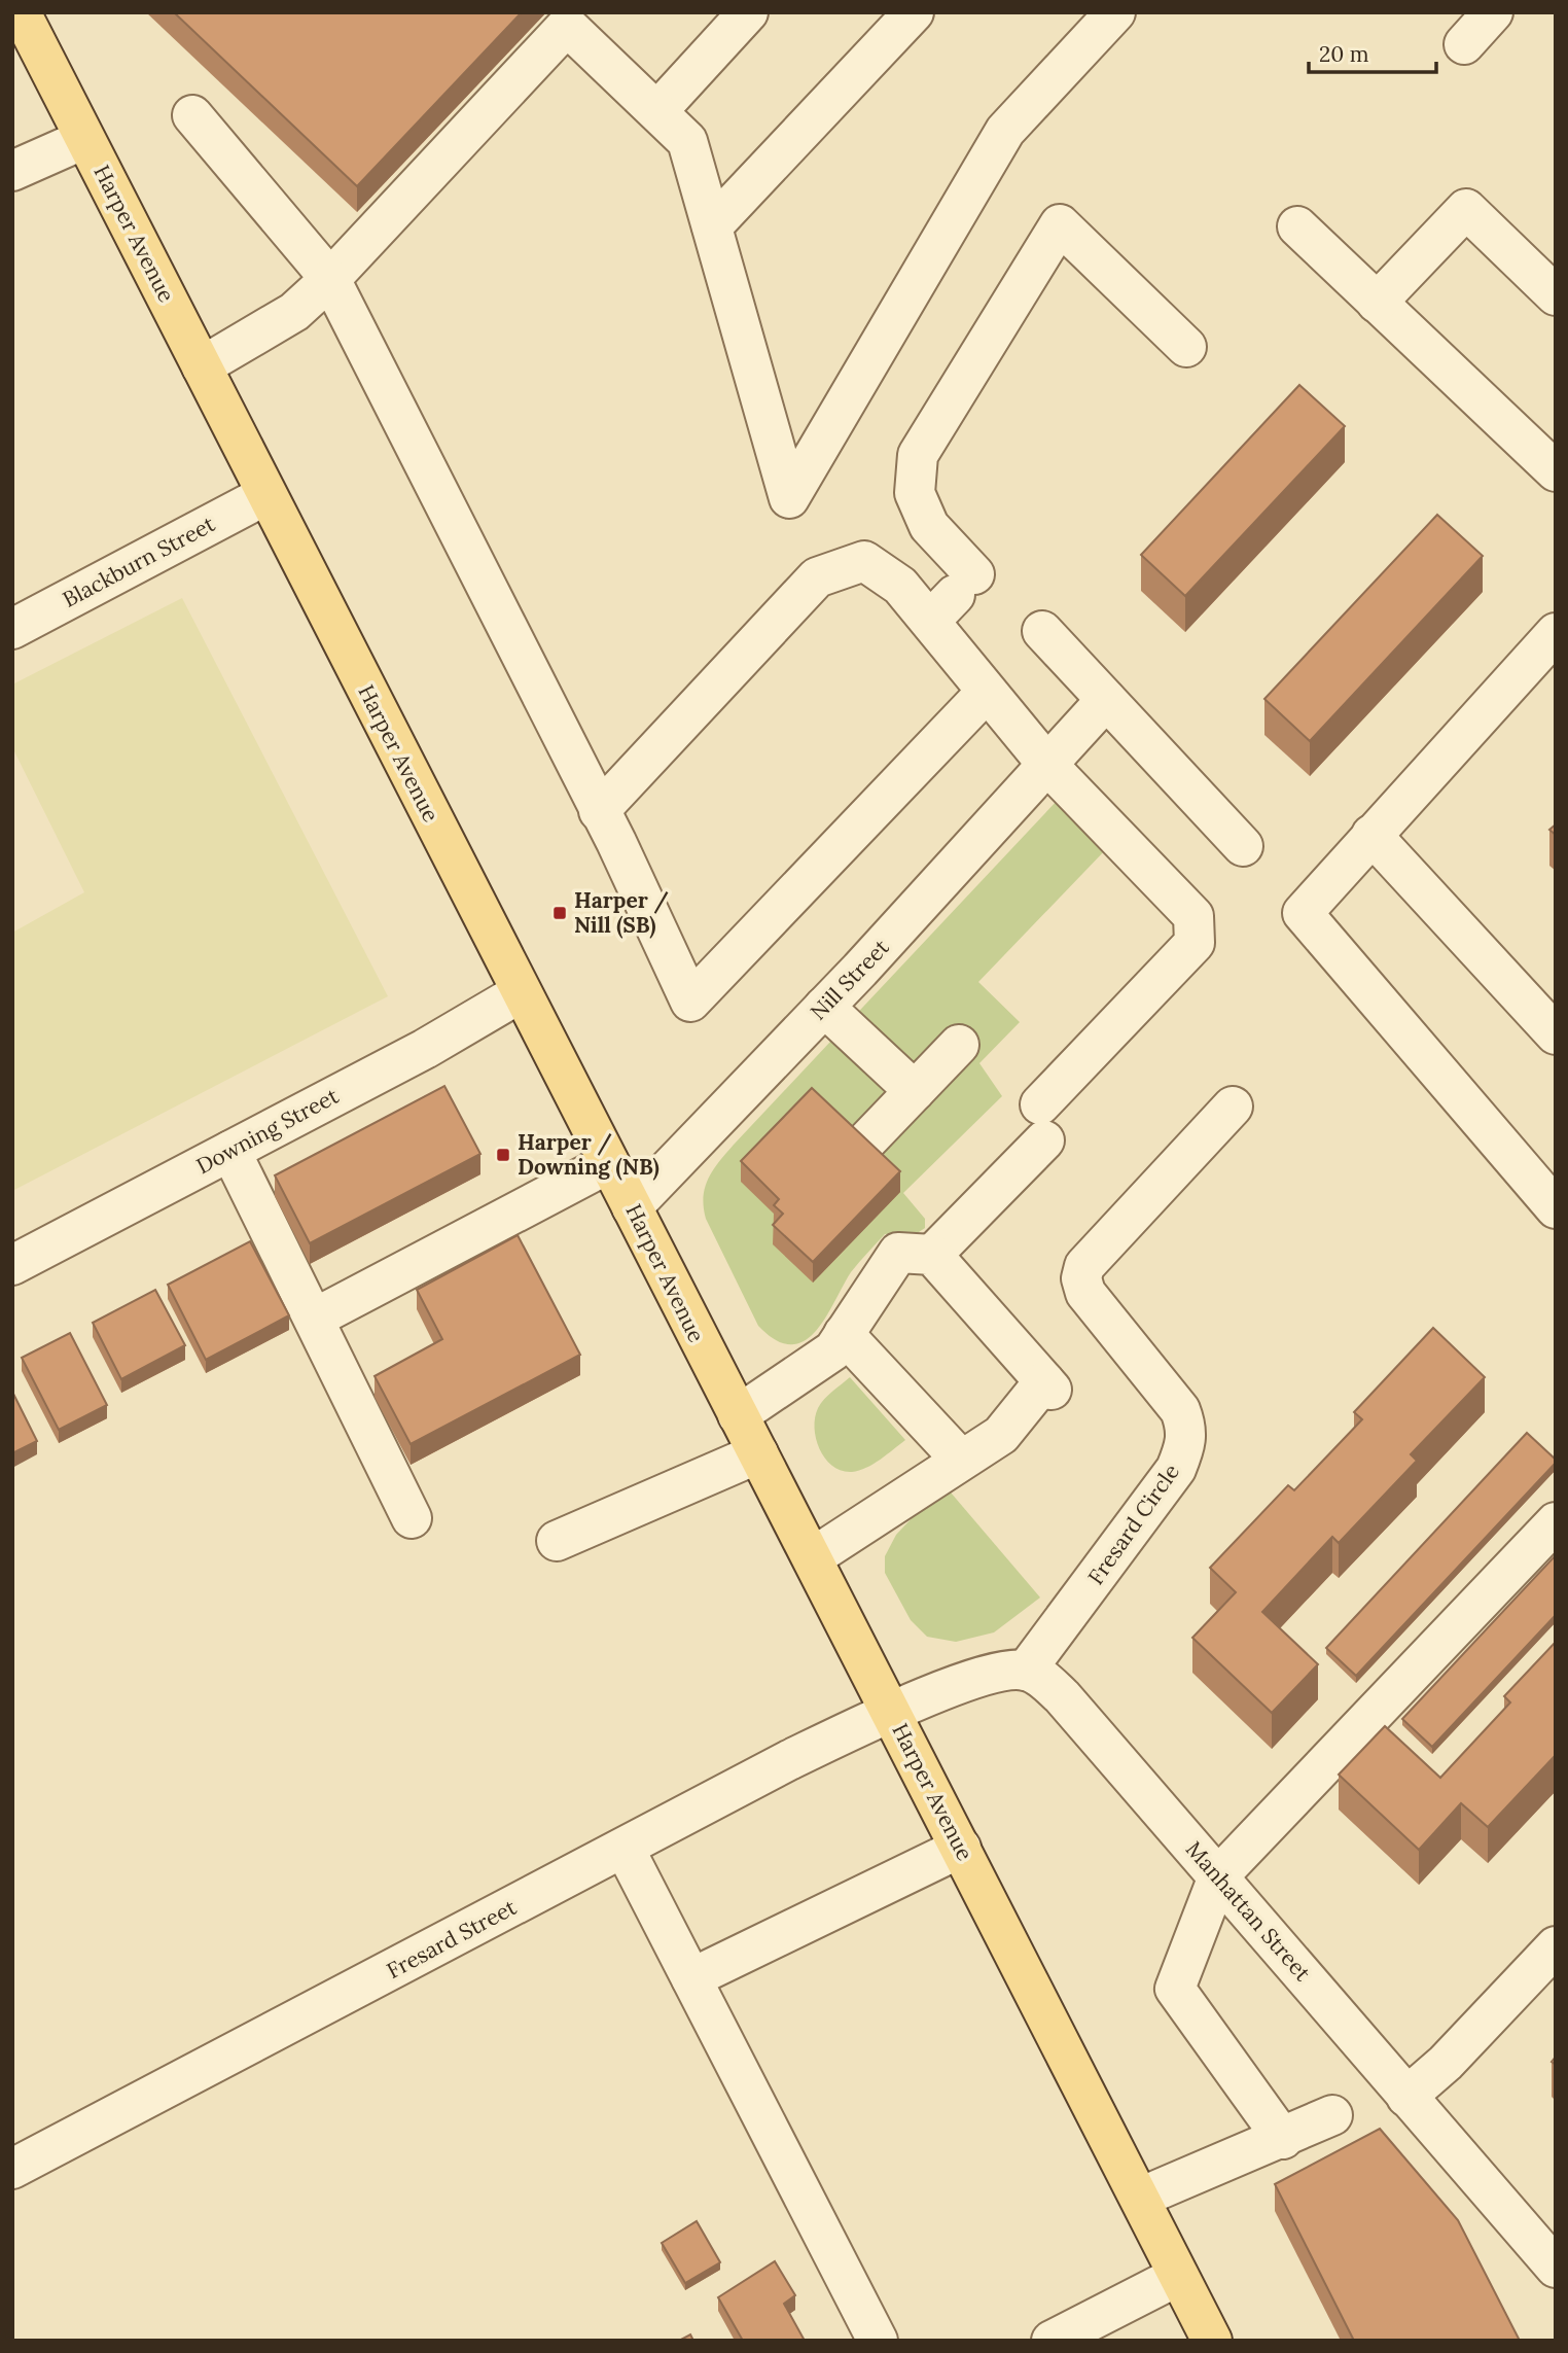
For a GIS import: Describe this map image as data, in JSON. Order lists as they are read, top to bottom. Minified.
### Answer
{"streets":{"main road":["Harper Avenue"],"street":["Blackburn Street","Nill Street","Downing Street","Fresard Circle","Manhattan Street","Fresard Street"]},"crossings":[["Harper Avenue","Blackburn Street"],["Harper Avenue","Nill Street"],["Harper Avenue","Downing Street"],["Harper Avenue","Fresard Street"],["Fresard Circle","Manhattan Street"]],"places":{"transit":["Harper / Nill (SB)","Harper / Downing (NB)"]},"scale_bar":"20 m"}
